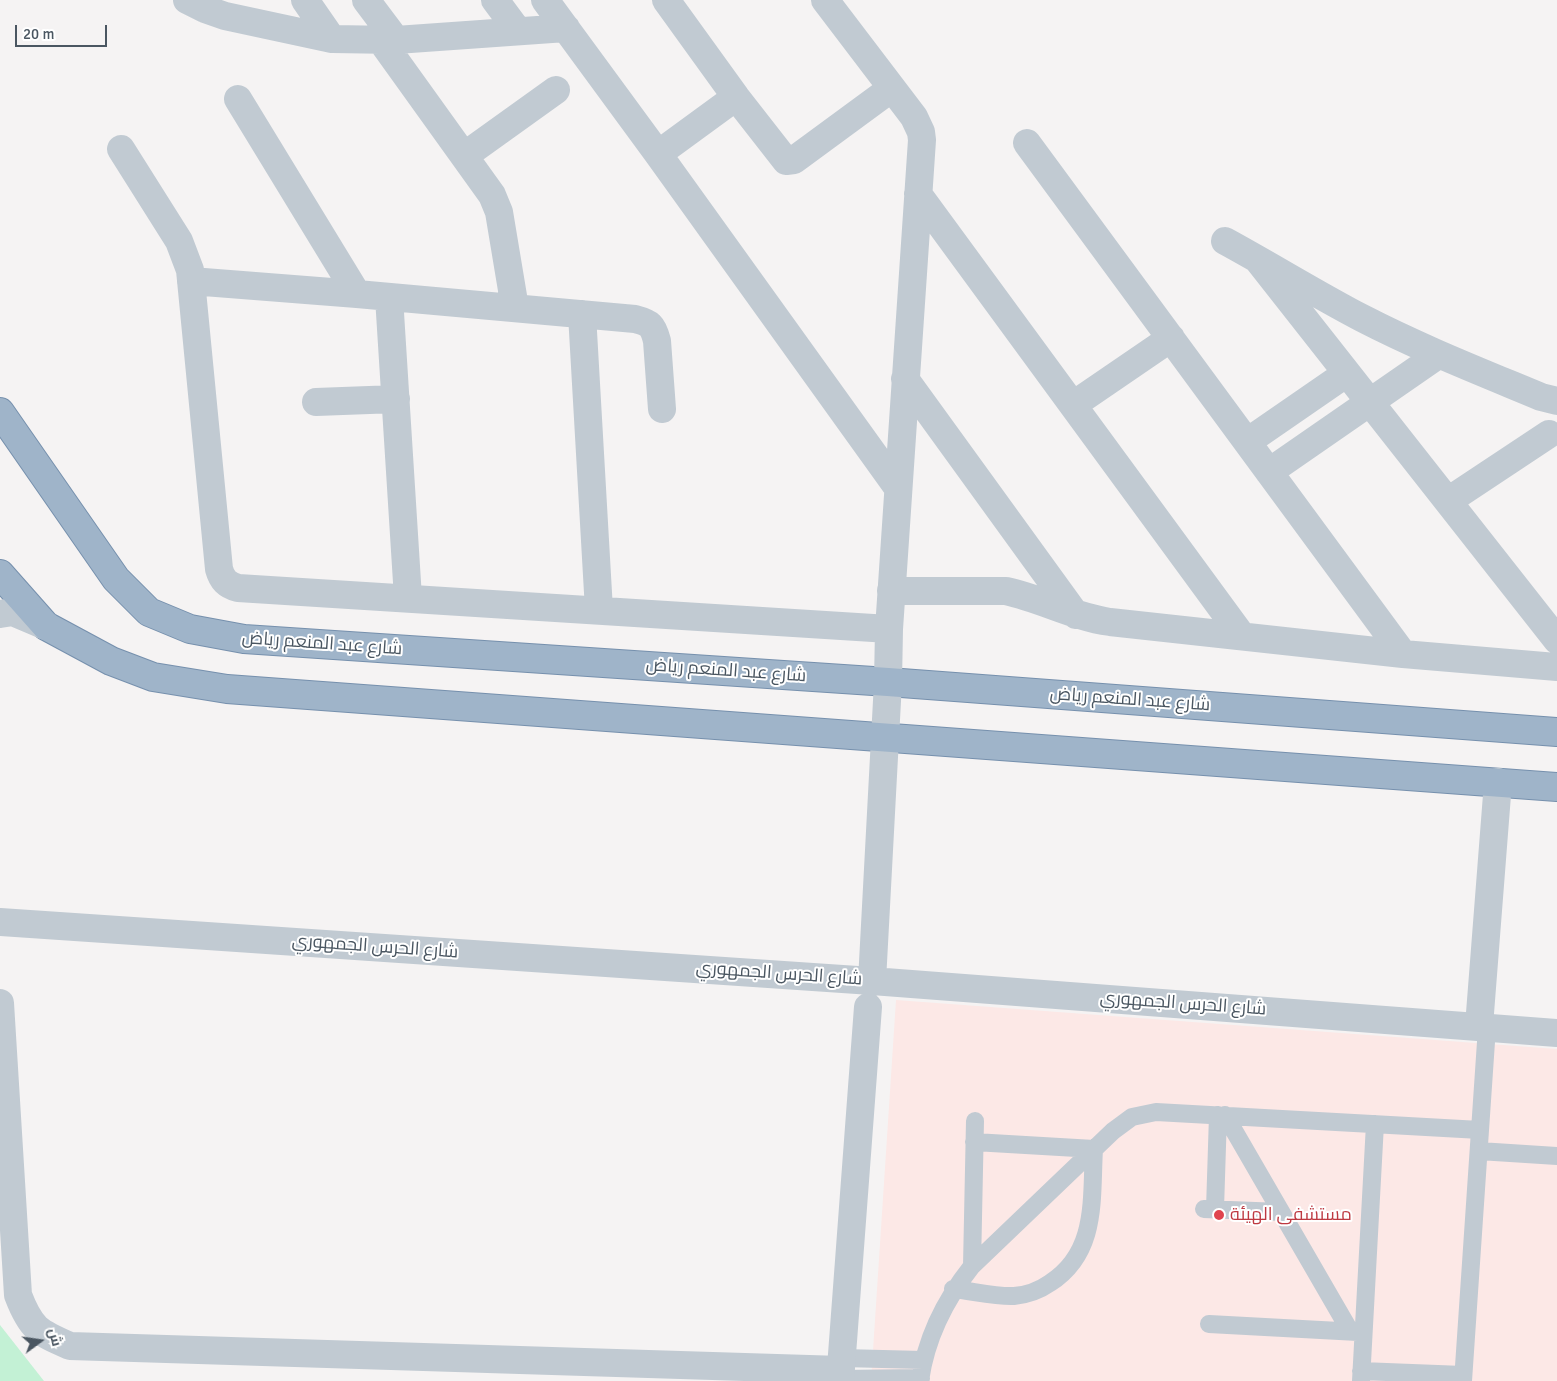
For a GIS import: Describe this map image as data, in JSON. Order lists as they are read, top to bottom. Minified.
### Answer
{"streets":{"highway":["شارع عبد المنعم رياض"],"street":["شارع الحرس الجمهوري"]},"places":["مستشفى الهيئة"],"scale_bar":"20 m","north":"right"}
